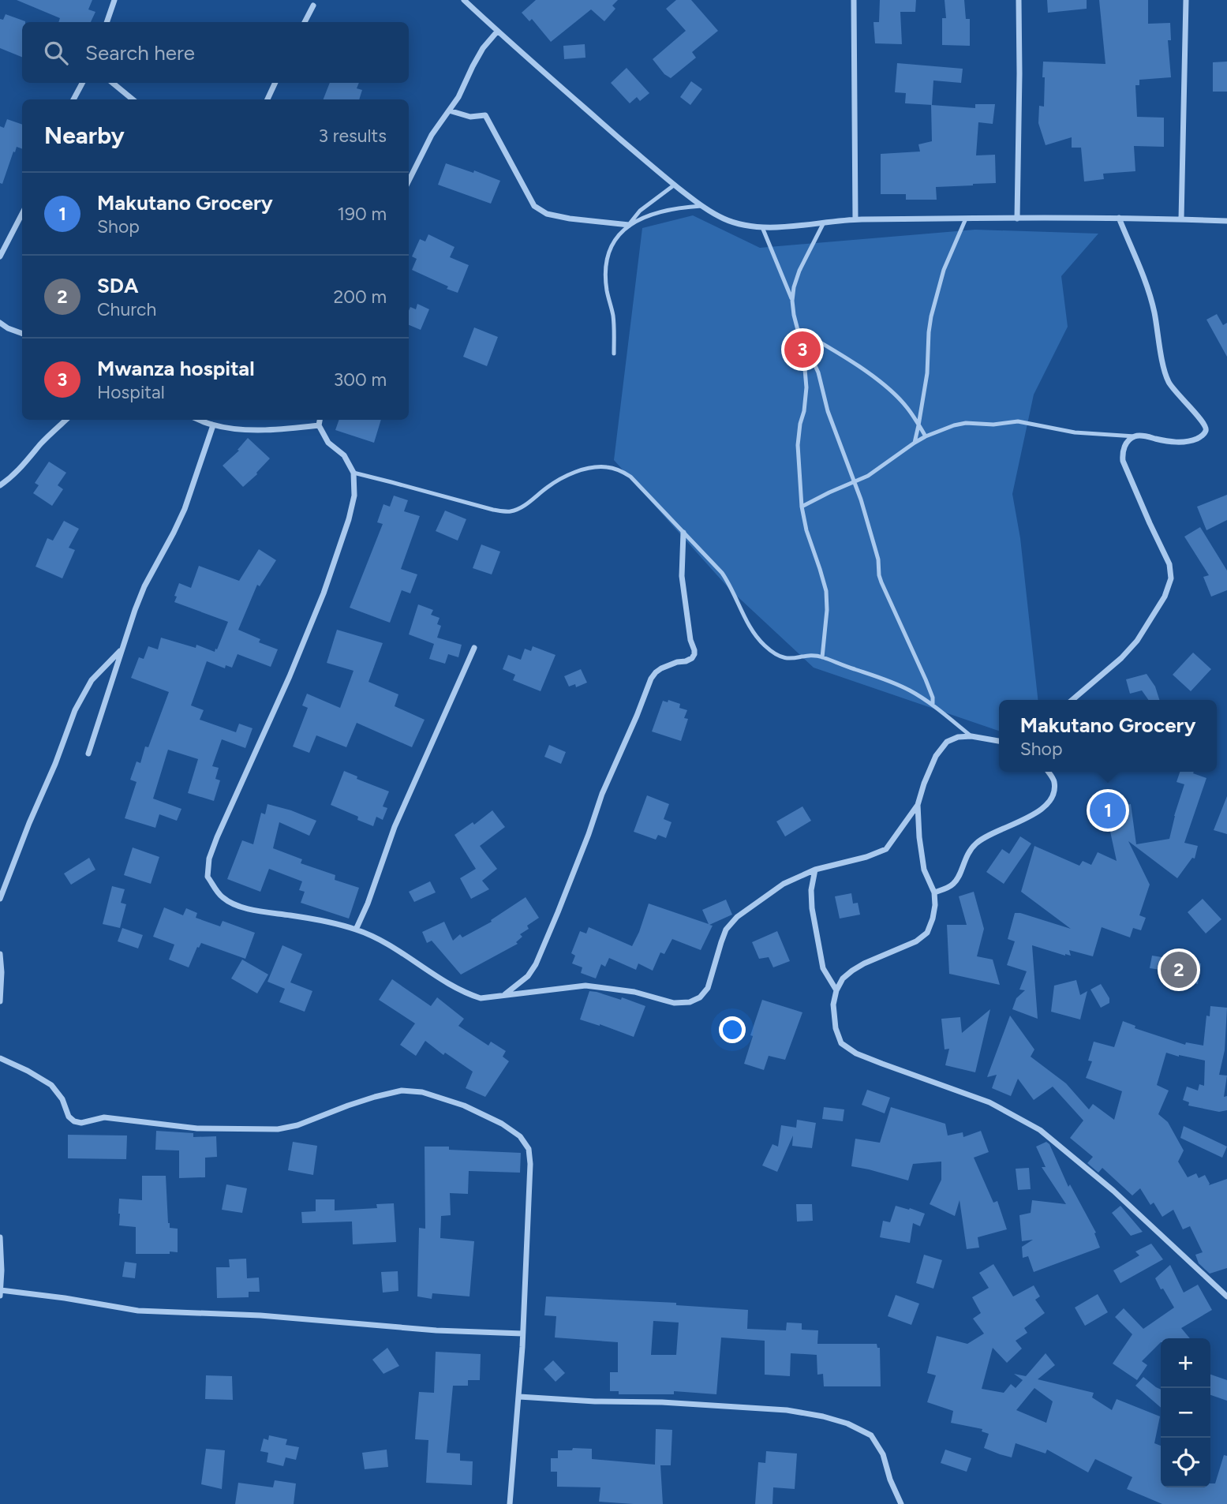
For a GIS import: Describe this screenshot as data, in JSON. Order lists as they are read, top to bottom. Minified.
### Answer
{"page":{"search":"Search here","heading":["Nearby","3 results"],"list":[{"mark":"1","name":"Makutano Grocery","note":"Shop","value":"190 m"},{"mark":"2","name":"SDA","note":"Church","value":"200 m"},{"mark":"3","name":"Mwanza hospital","note":"Hospital","value":"300 m"}],"pins":["3","1","2"],"popup":["Makutano Grocery","Shop"],"map_buttons":["+","−"]}}
